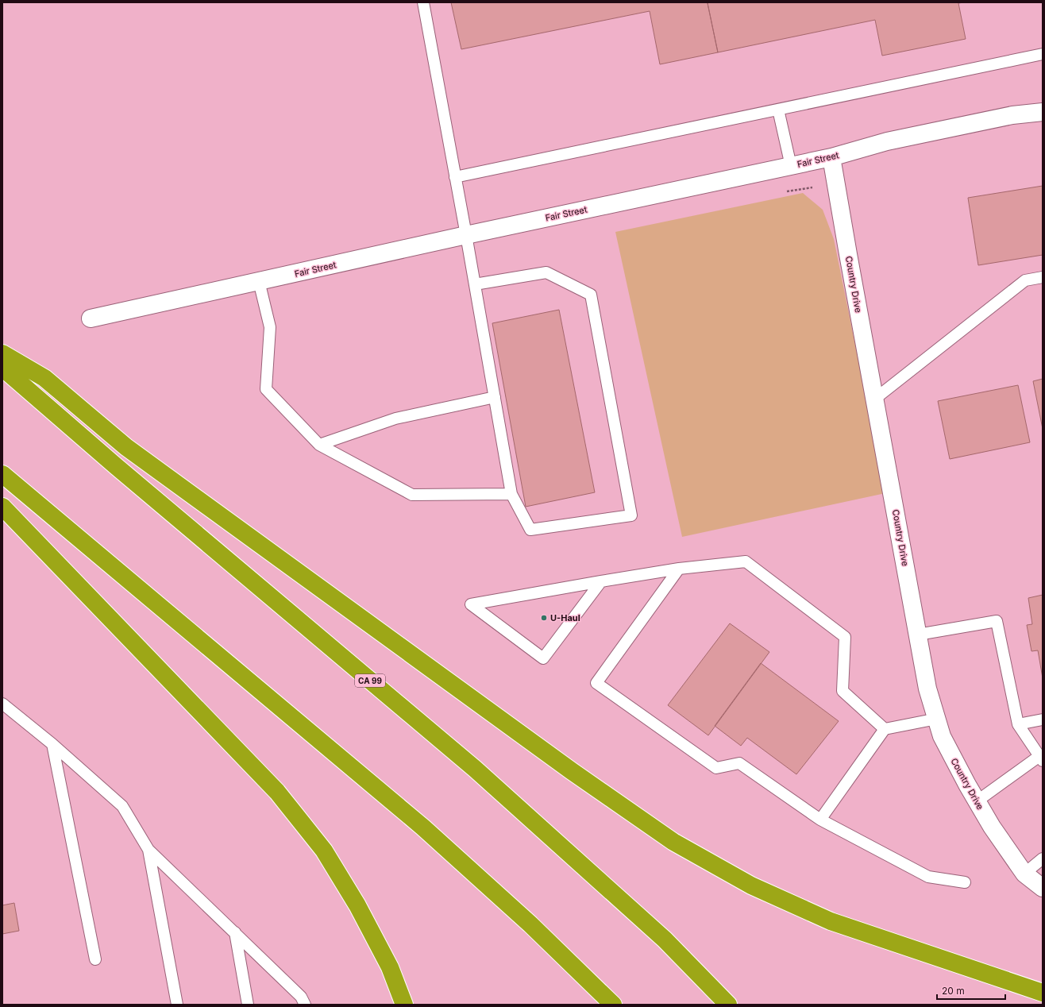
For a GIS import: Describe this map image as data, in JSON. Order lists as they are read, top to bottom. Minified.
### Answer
{"streets":{"highway":["CA 99"],"street":["Fair Street","Country Drive"]},"crossings":[["Fair Street","Country Drive"]],"places":["U-Haul"],"scale_bar":"20 m"}
